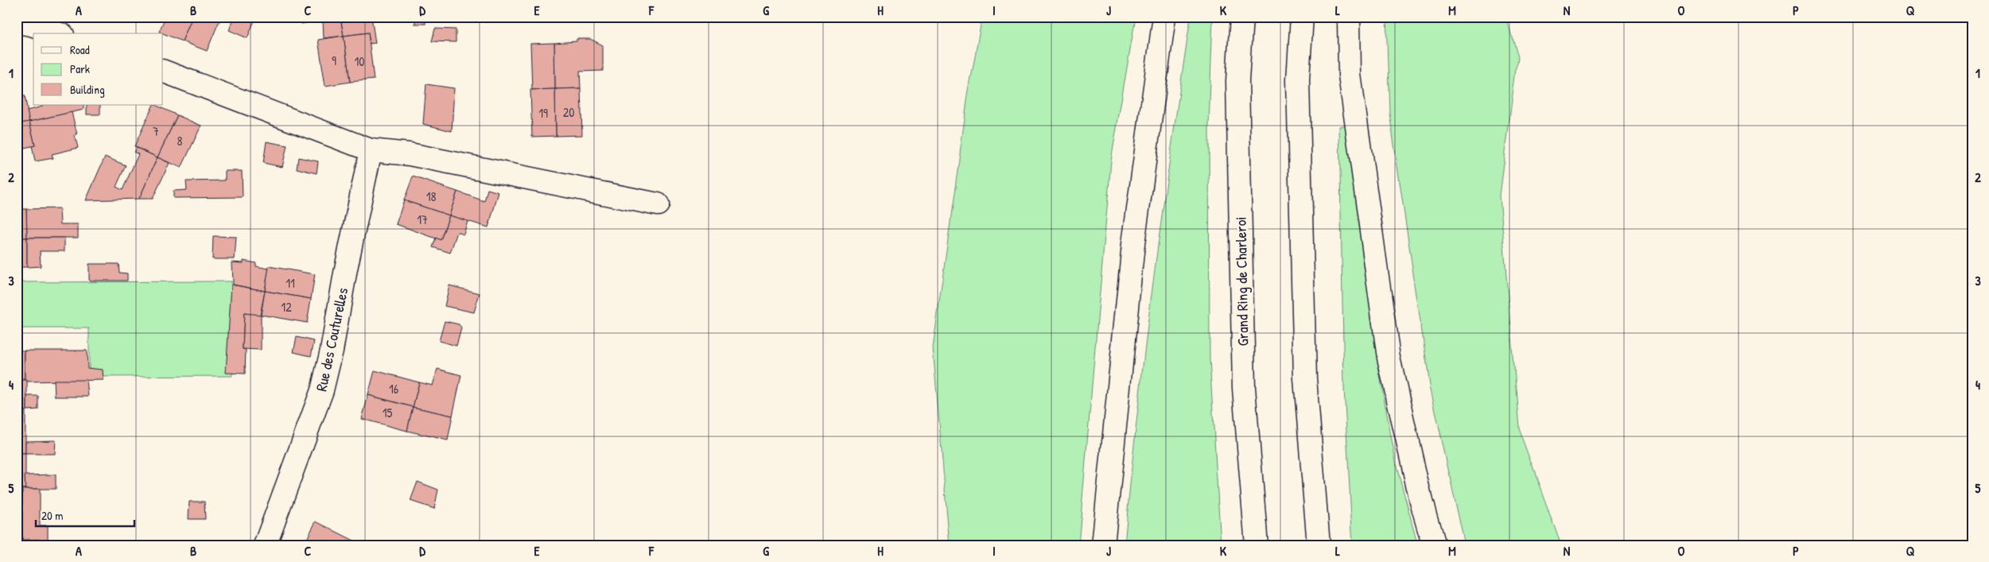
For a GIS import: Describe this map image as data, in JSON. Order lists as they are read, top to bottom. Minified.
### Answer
{"streets":{"main road":["Grand Ring de Charleroi","Rue des Couturelles"]},"house_numbers":["9","10","20","19","7","8","18","17","11","12","16","15"],"legend":["Road","Park","Building"],"scale_bar":"20 m","grid":{"columns":["A","B","C","D","E","F","G","H","I","J","K","L","M","N","O","P","Q"],"rows":["1","2","3","4","5"]}}
